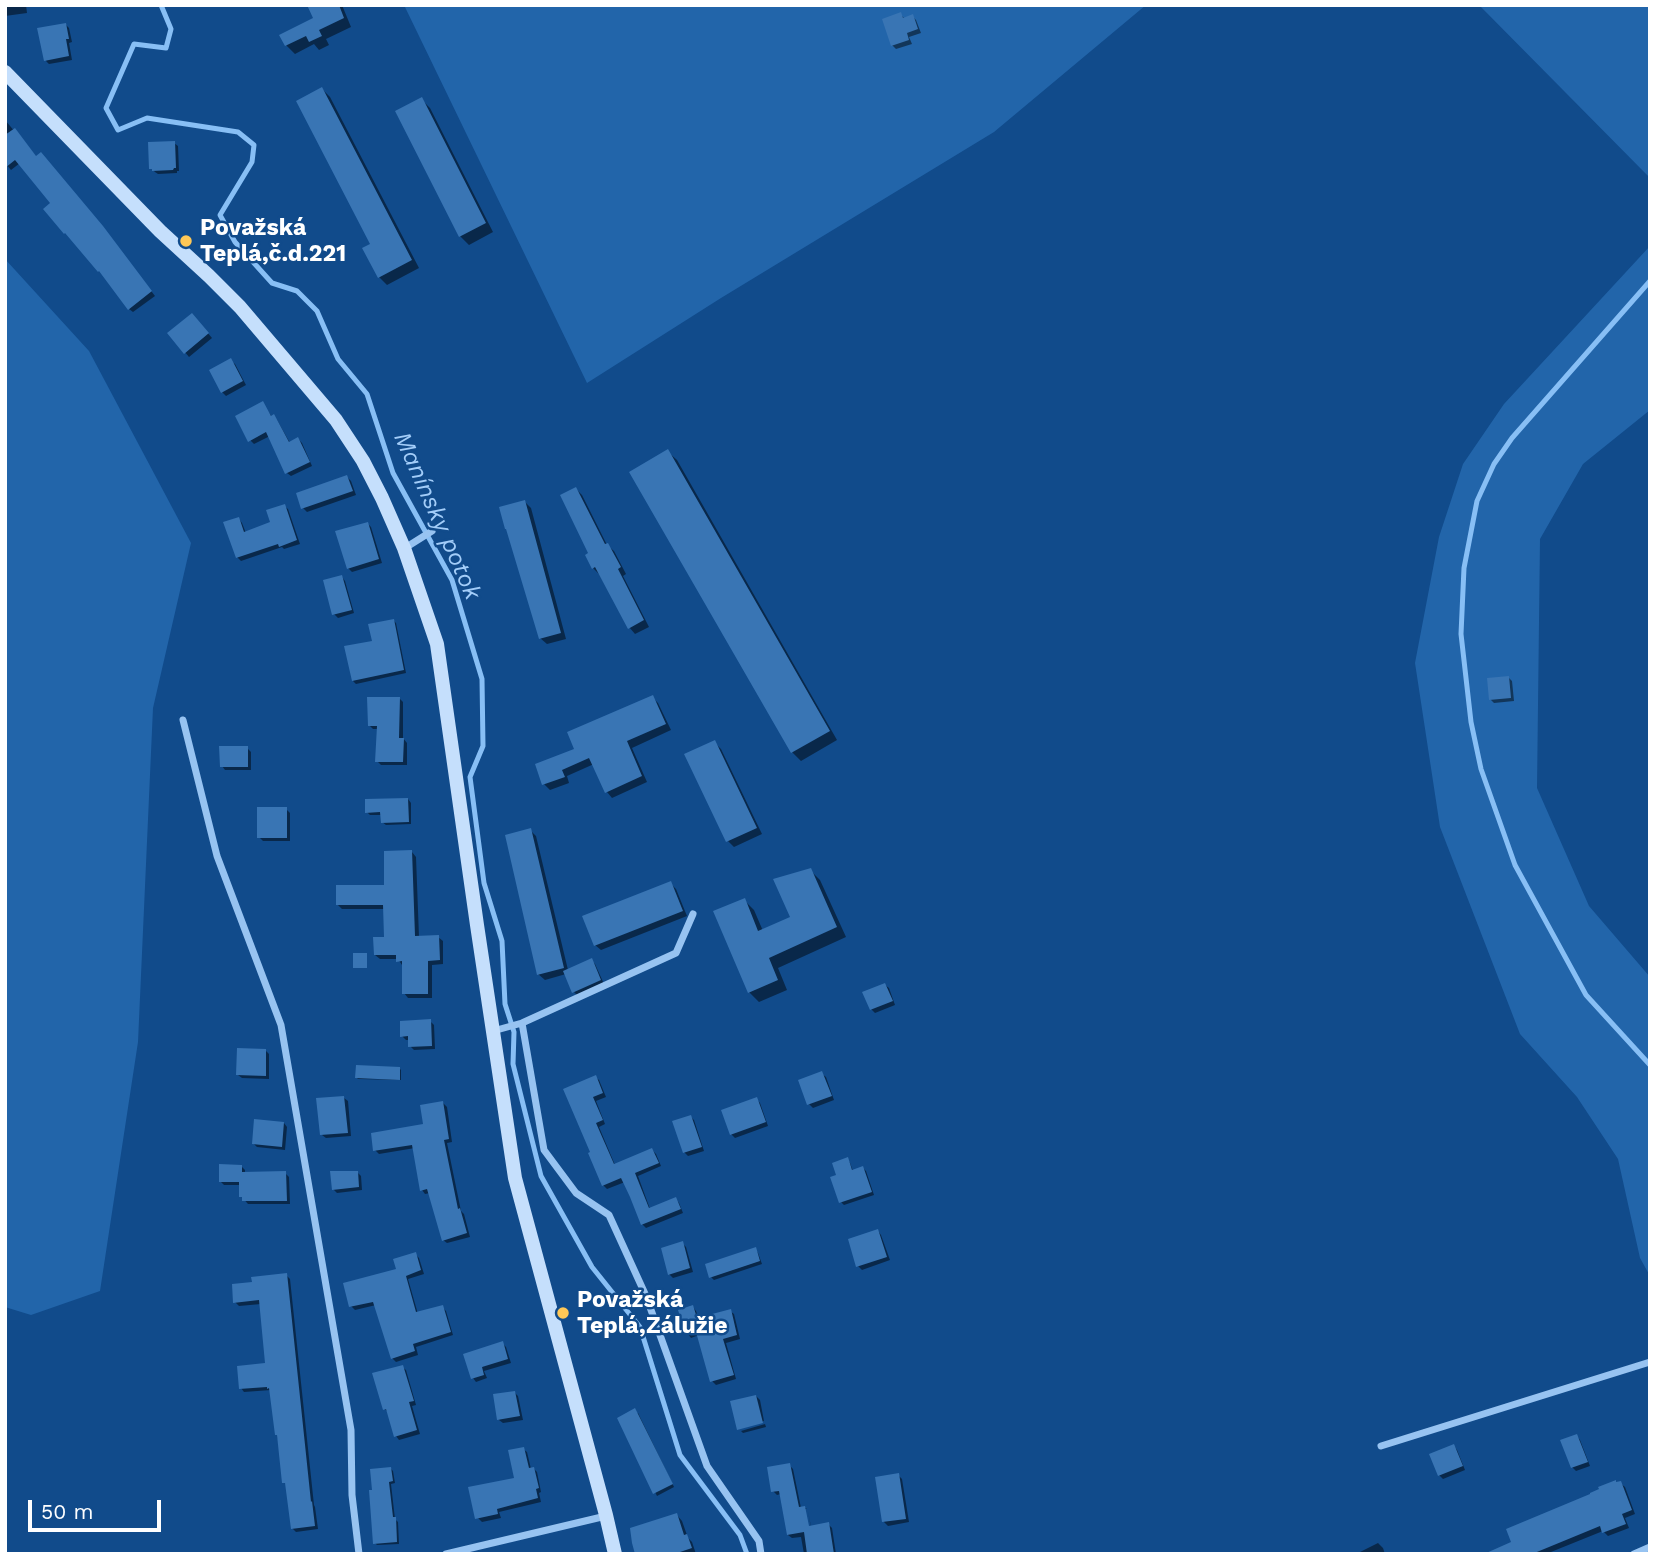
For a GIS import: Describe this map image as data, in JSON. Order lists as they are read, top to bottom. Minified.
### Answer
{"water":["Manínsky potok"],"places":["Považská Teplá,č.d.221","Považská Teplá,Zálužie"],"scale_bar":"50 m"}
